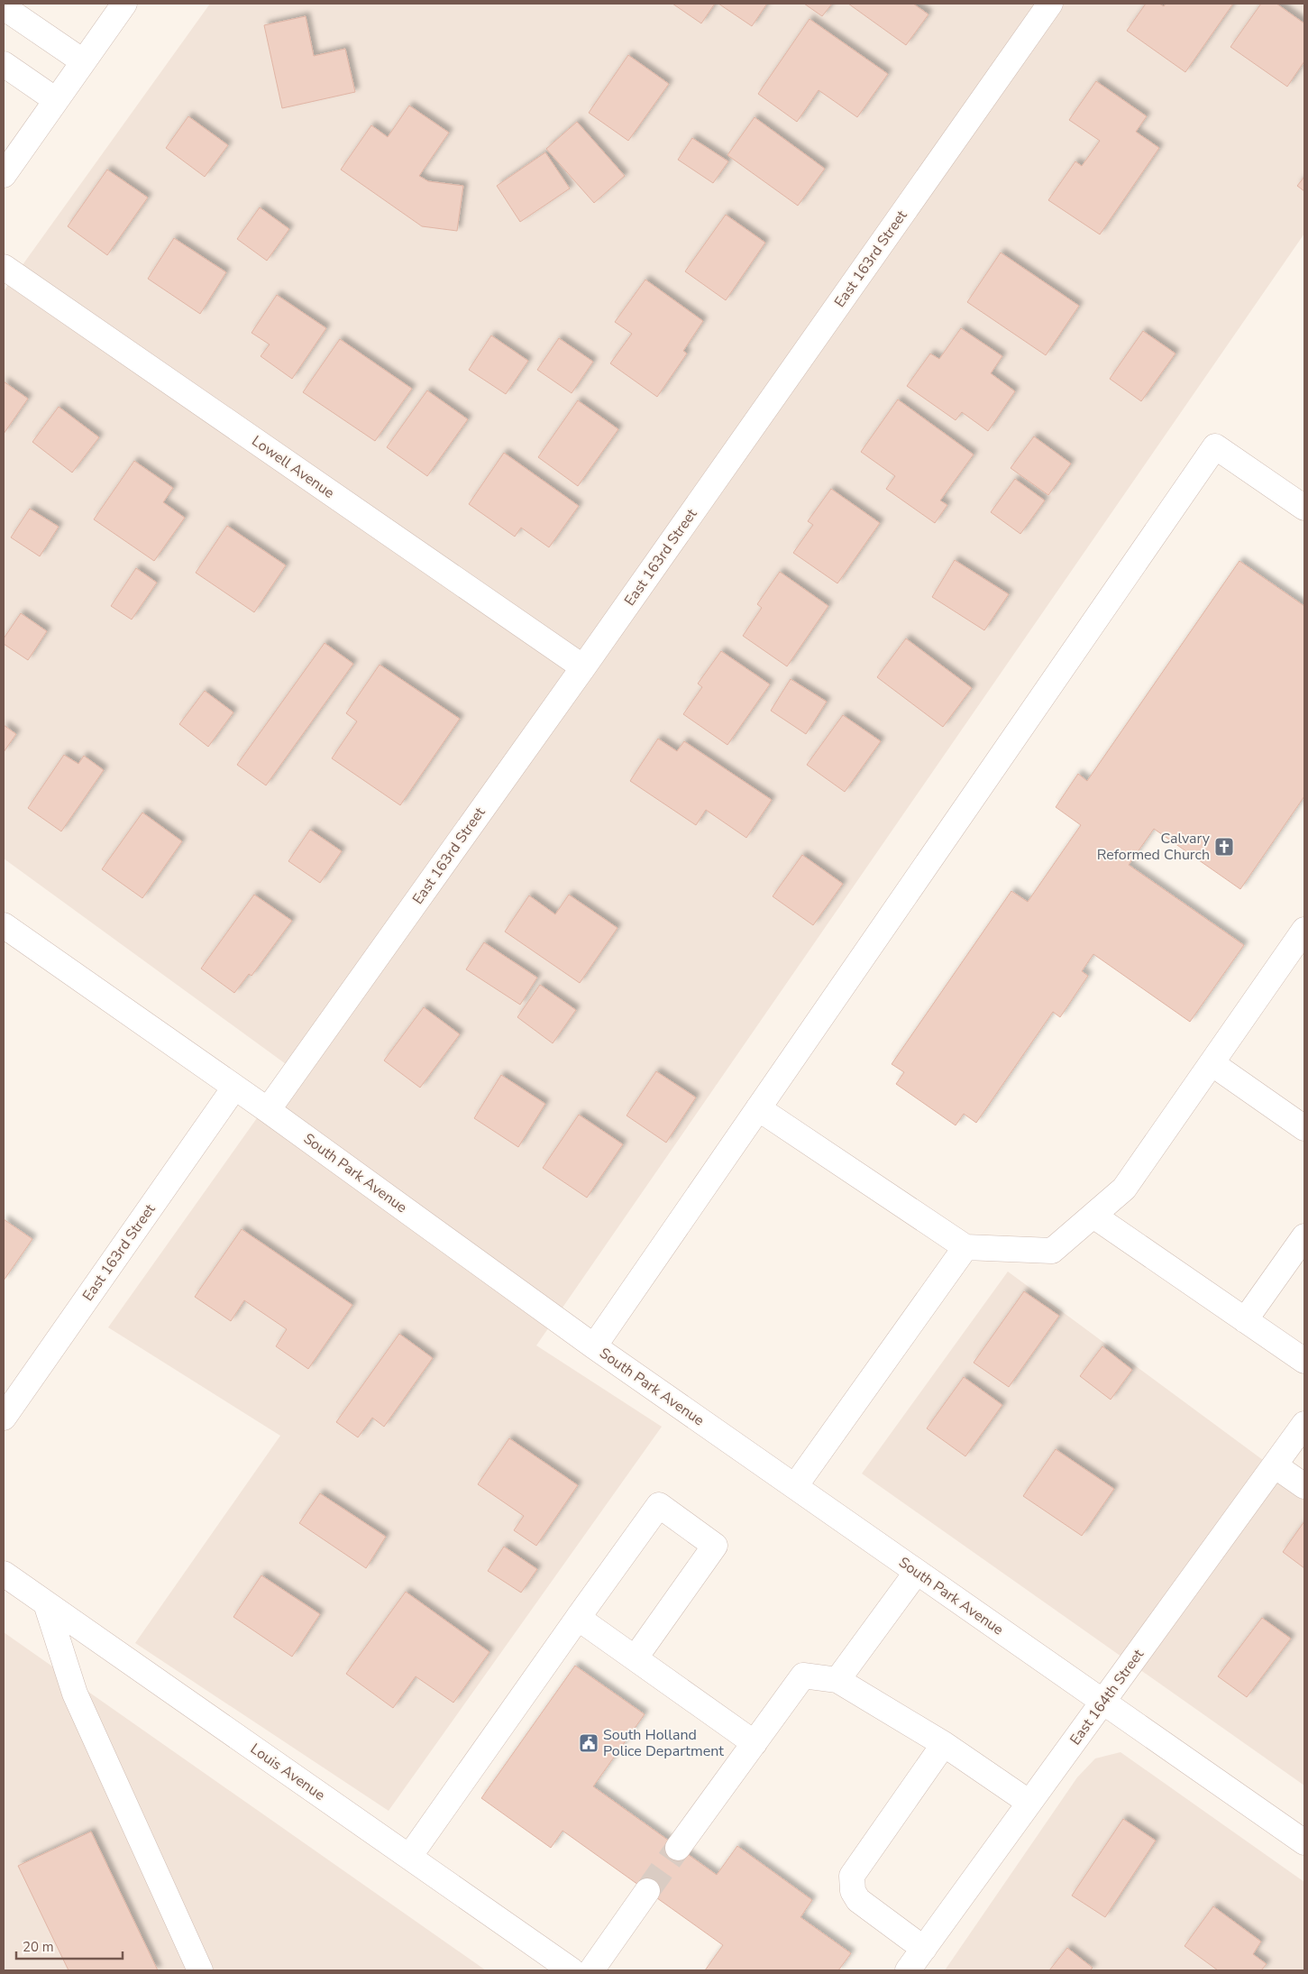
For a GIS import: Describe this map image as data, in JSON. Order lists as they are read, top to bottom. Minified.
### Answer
{"streets":{"street":["East 163rd Street","Lowell Avenue","South Park Avenue","East 164th Street","Louis Avenue"]},"crossings":[["East 163rd Street","Lowell Avenue"],["East 163rd Street","South Park Avenue"],["South Park Avenue","East 164th Street"]],"places":{"church":["Calvary Reformed Church"],"public building":["South Holland Police Department"]},"scale_bar":"20 m"}
